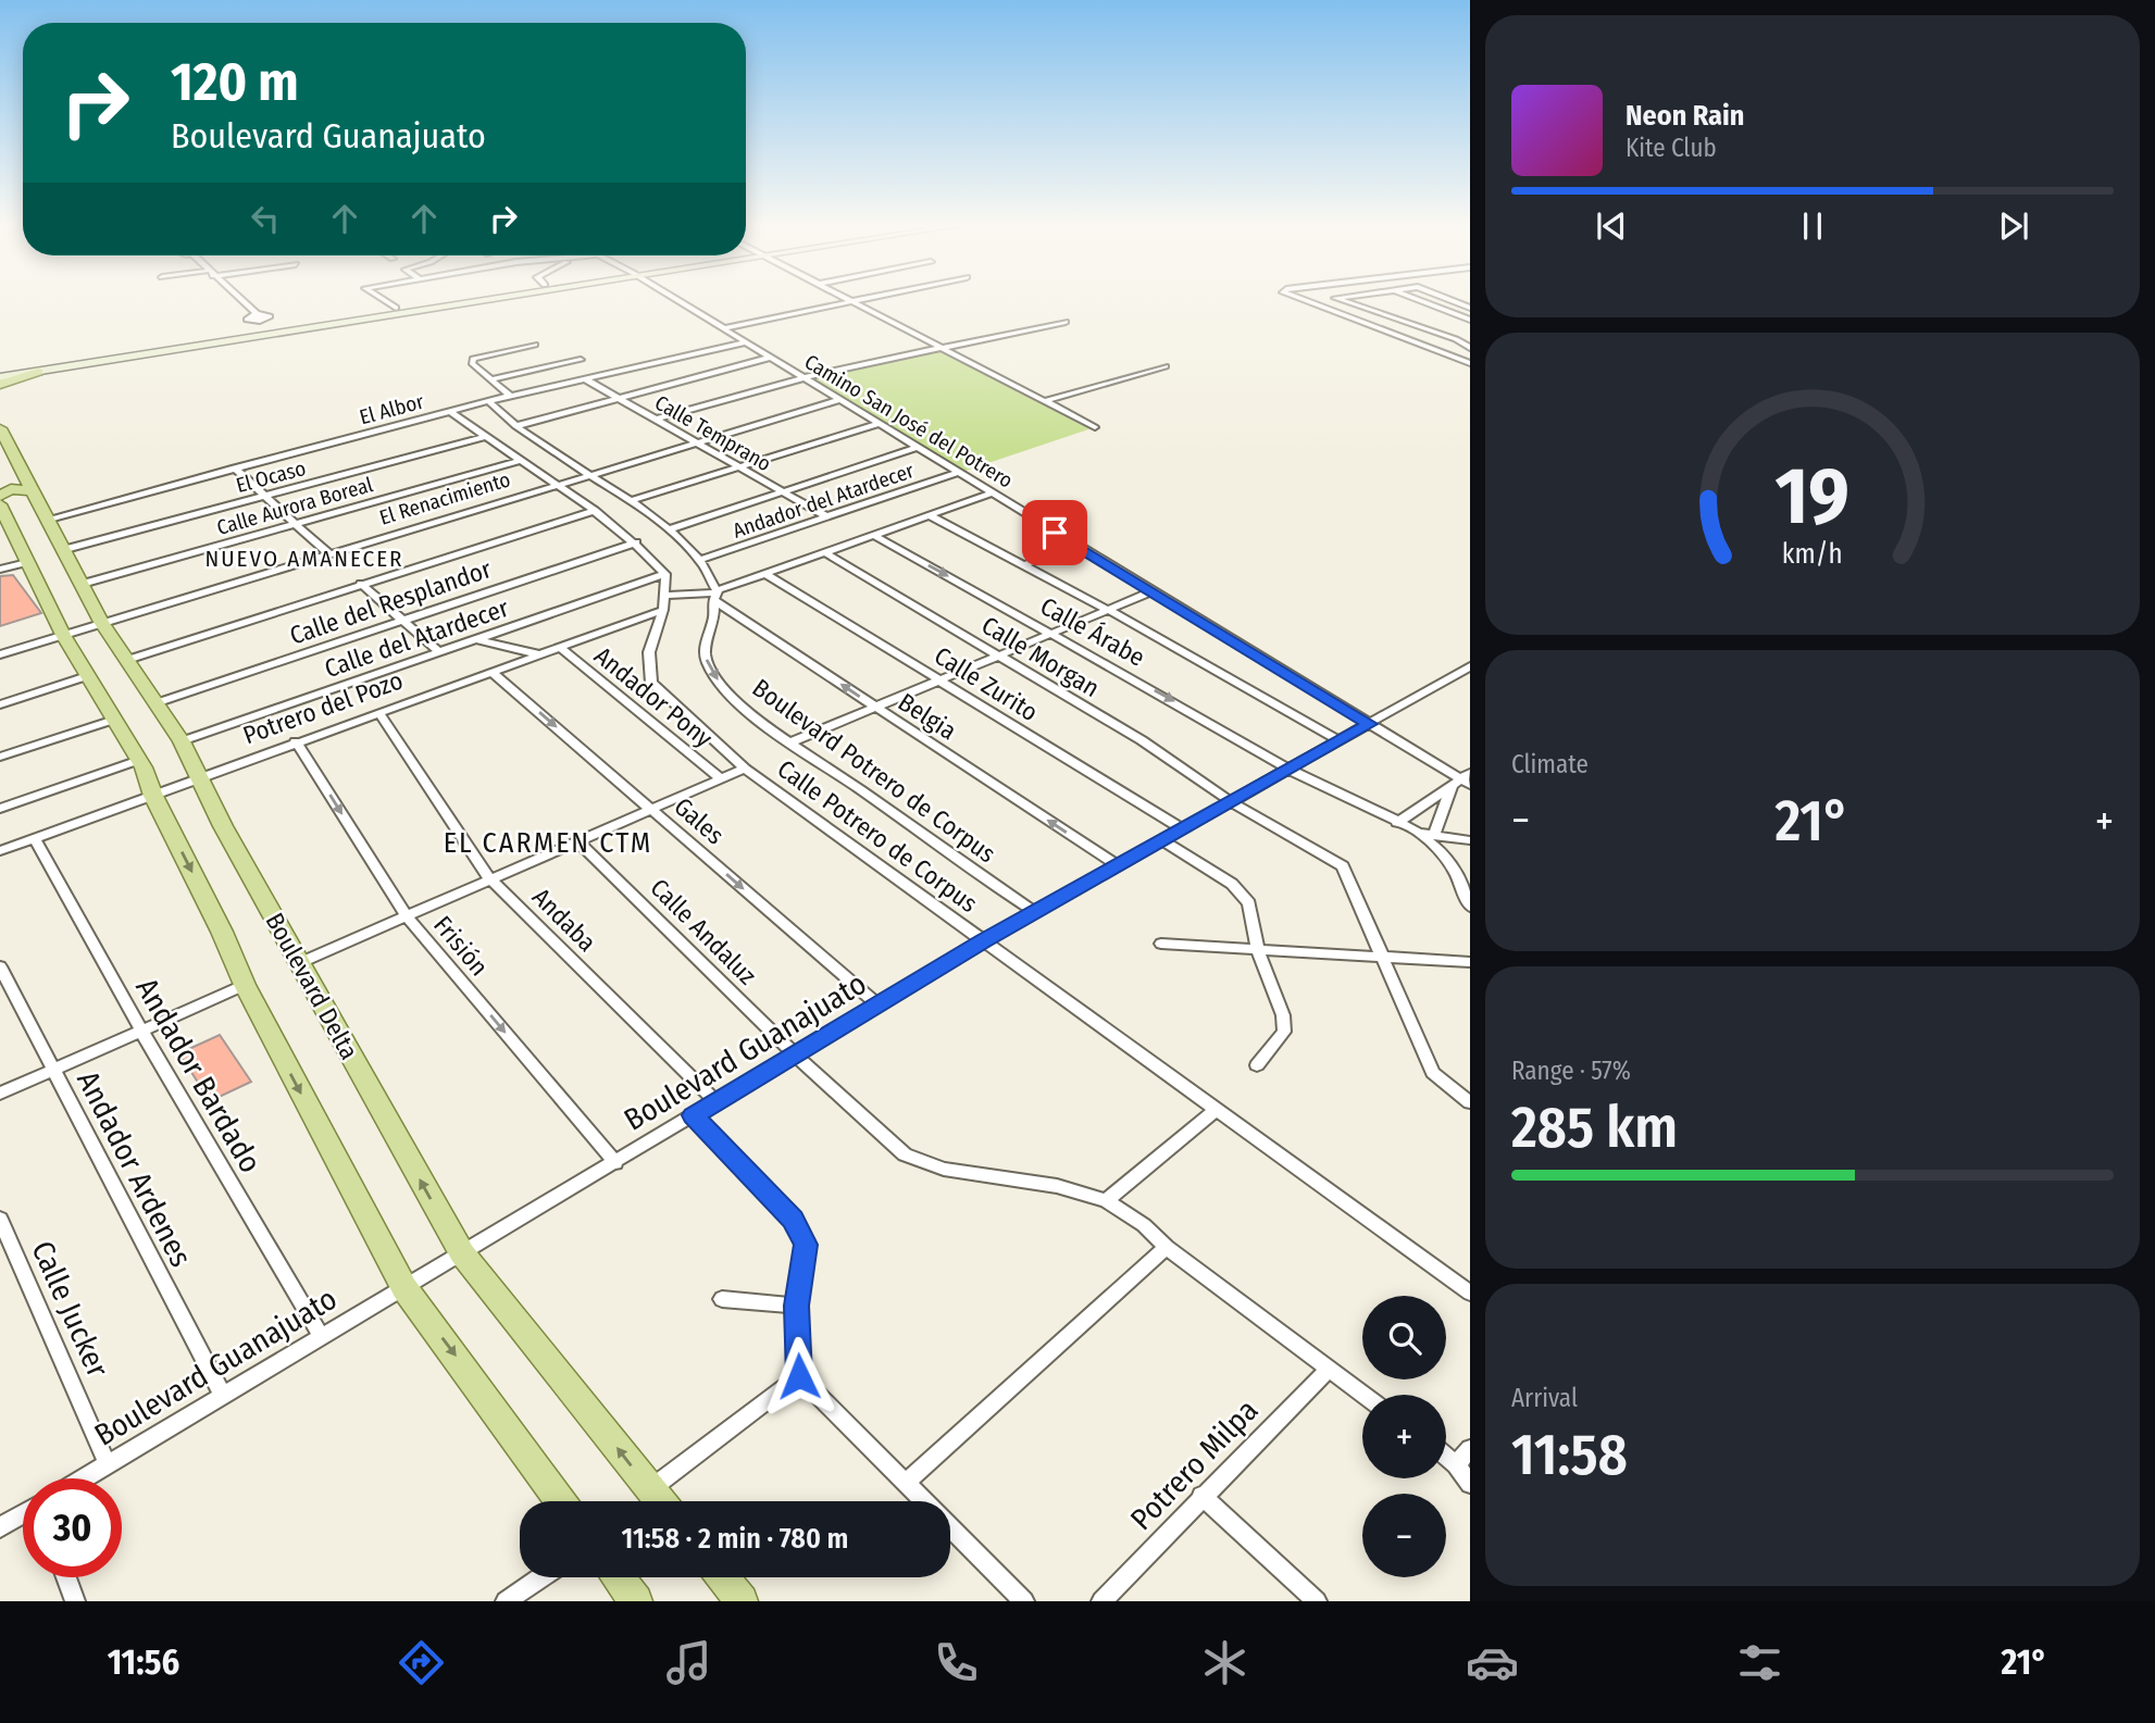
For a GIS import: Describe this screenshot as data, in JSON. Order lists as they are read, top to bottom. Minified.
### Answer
{"streets":{"main road":["Boulevard Delta"],"street":["El Albor","Camino San José del Potrero","Calle Temprano","El Ocaso","El Renacimiento","Andador del Atardecer","Calle Aurora Boreal","Calle del Resplandor","Calle Árabe","Calle del Atardecer","Calle Morgan","Calle Zurito","Andador Pony","Potrero del Pozo","Belgia","Boulevard Potrero de Corpus","Gales","Calle Potrero de Corpus","Andaba","Calle Andaluz","Frisión","Boulevard Guanajuato","Andador Bardado","Andador Ardenes","Calle Jucker","Potrero Milpa"]},"crossings":[["El Albor","Camino San José del Potrero"],["El Albor","Calle Temprano"],["El Albor","Boulevard Delta"],["Camino San José del Potrero","El Renacimiento"],["Camino San José del Potrero","Andador del Atardecer"],["Camino San José del Potrero","Boulevard Guanajuato"],["Calle Temprano","El Renacimiento"],["Calle Temprano","Andador del Atardecer"],["El Ocaso","Boulevard Delta"],["El Renacimiento","Boulevard Delta"],["Calle Aurora Boreal","Boulevard Delta"],["Calle del Resplandor","Boulevard Delta"],["Calle Árabe","Boulevard Guanajuato"],["Calle del Atardecer","Calle Potrero de Corpus"],["Calle del Atardecer","Boulevard Delta"],["Calle Morgan","Boulevard Guanajuato"],["Calle Zurito","Boulevard Guanajuato"],["Andador Pony","Potrero del Pozo"],["Potrero del Pozo","Gales"],["Potrero del Pozo","Calle Potrero de Corpus"],["Potrero del Pozo","Andaba"],["Potrero del Pozo","Frisión"],["Potrero del Pozo","Boulevard Delta"],["Potrero del Pozo","Andador Bardado"],["Belgia","Boulevard Potrero de Corpus"],["Belgia","Boulevard Guanajuato"],["Boulevard Potrero de Corpus","Boulevard Guanajuato"],["Gales","Boulevard Guanajuato"],["Calle Potrero de Corpus","Boulevard Guanajuato"],["Andaba","Boulevard Guanajuato"],["Calle Andaluz","Boulevard Guanajuato"],["Calle Andaluz","Potrero Milpa"],["Frisión","Boulevard Guanajuato"],["Boulevard Delta","Boulevard Guanajuato"],["Boulevard Guanajuato","Andador Bardado"],["Boulevard Guanajuato","Andador Ardenes"],["Boulevard Guanajuato","Calle Jucker"]],"one_way":["Belgia","Gales","Frisión"],"districts":["NUEVO AMANECER","EL CARMEN CTM"],"page":{"turn":["120 m","Boulevard Guanajuato"],"song":["Neon Rain","Kite Club"],"tile":["Climate",["Range · 57%","285 km"],["Arrival","11:58"]],"heat":["−","21°","+"],"map_buttons":["+","−"],"limit":"30","trip":"11:58 · 2 min · 780 m","tabs":["11:56","21°"],"gauge":["19","km/h"]}}
